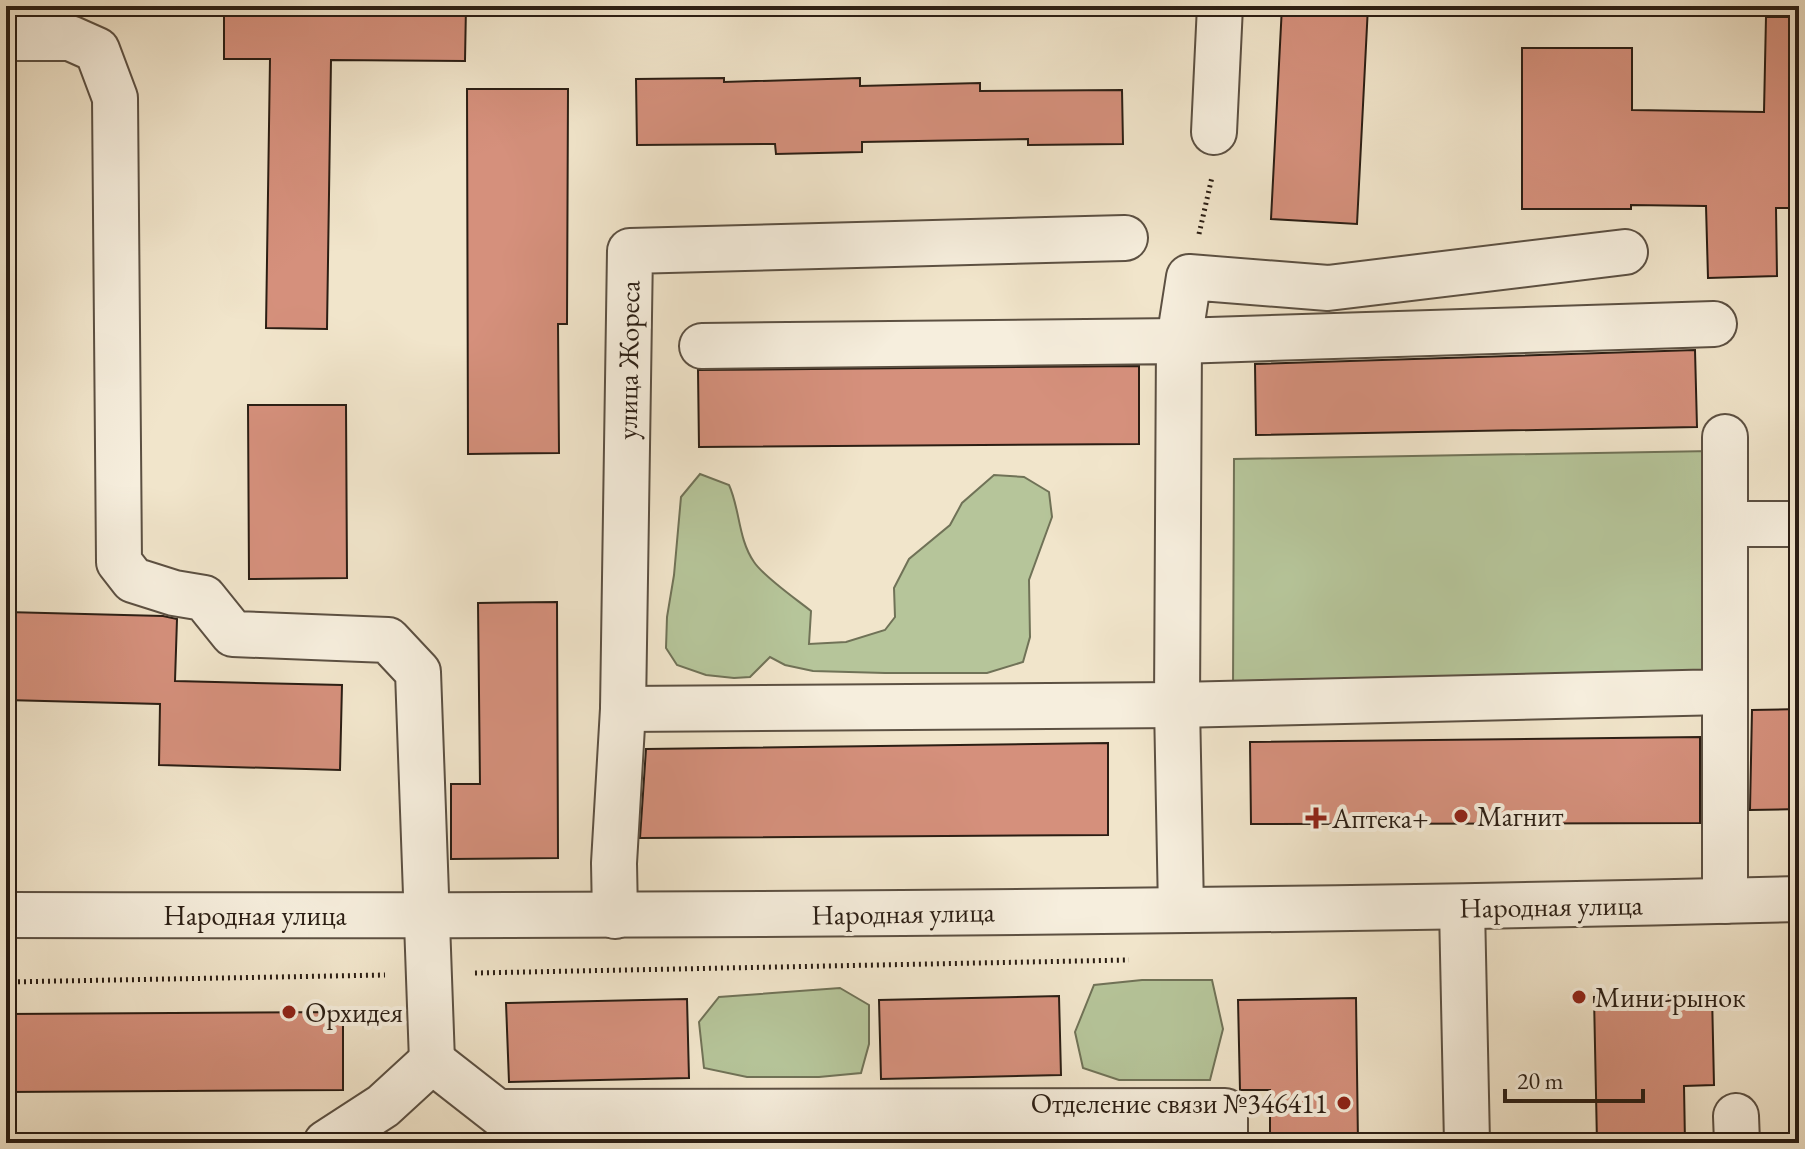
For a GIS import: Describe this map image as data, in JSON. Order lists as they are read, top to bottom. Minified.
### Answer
{"streets":{"street":["улица Жореса","Народная улица"]},"crossings":[["улица Жореса","Народная улица"]],"places":{"other":["Магнит","Мини-рынок","Орхидея","Отделение связи №346411"],"health":["Аптека+"]},"scale_bar":"20 m"}
